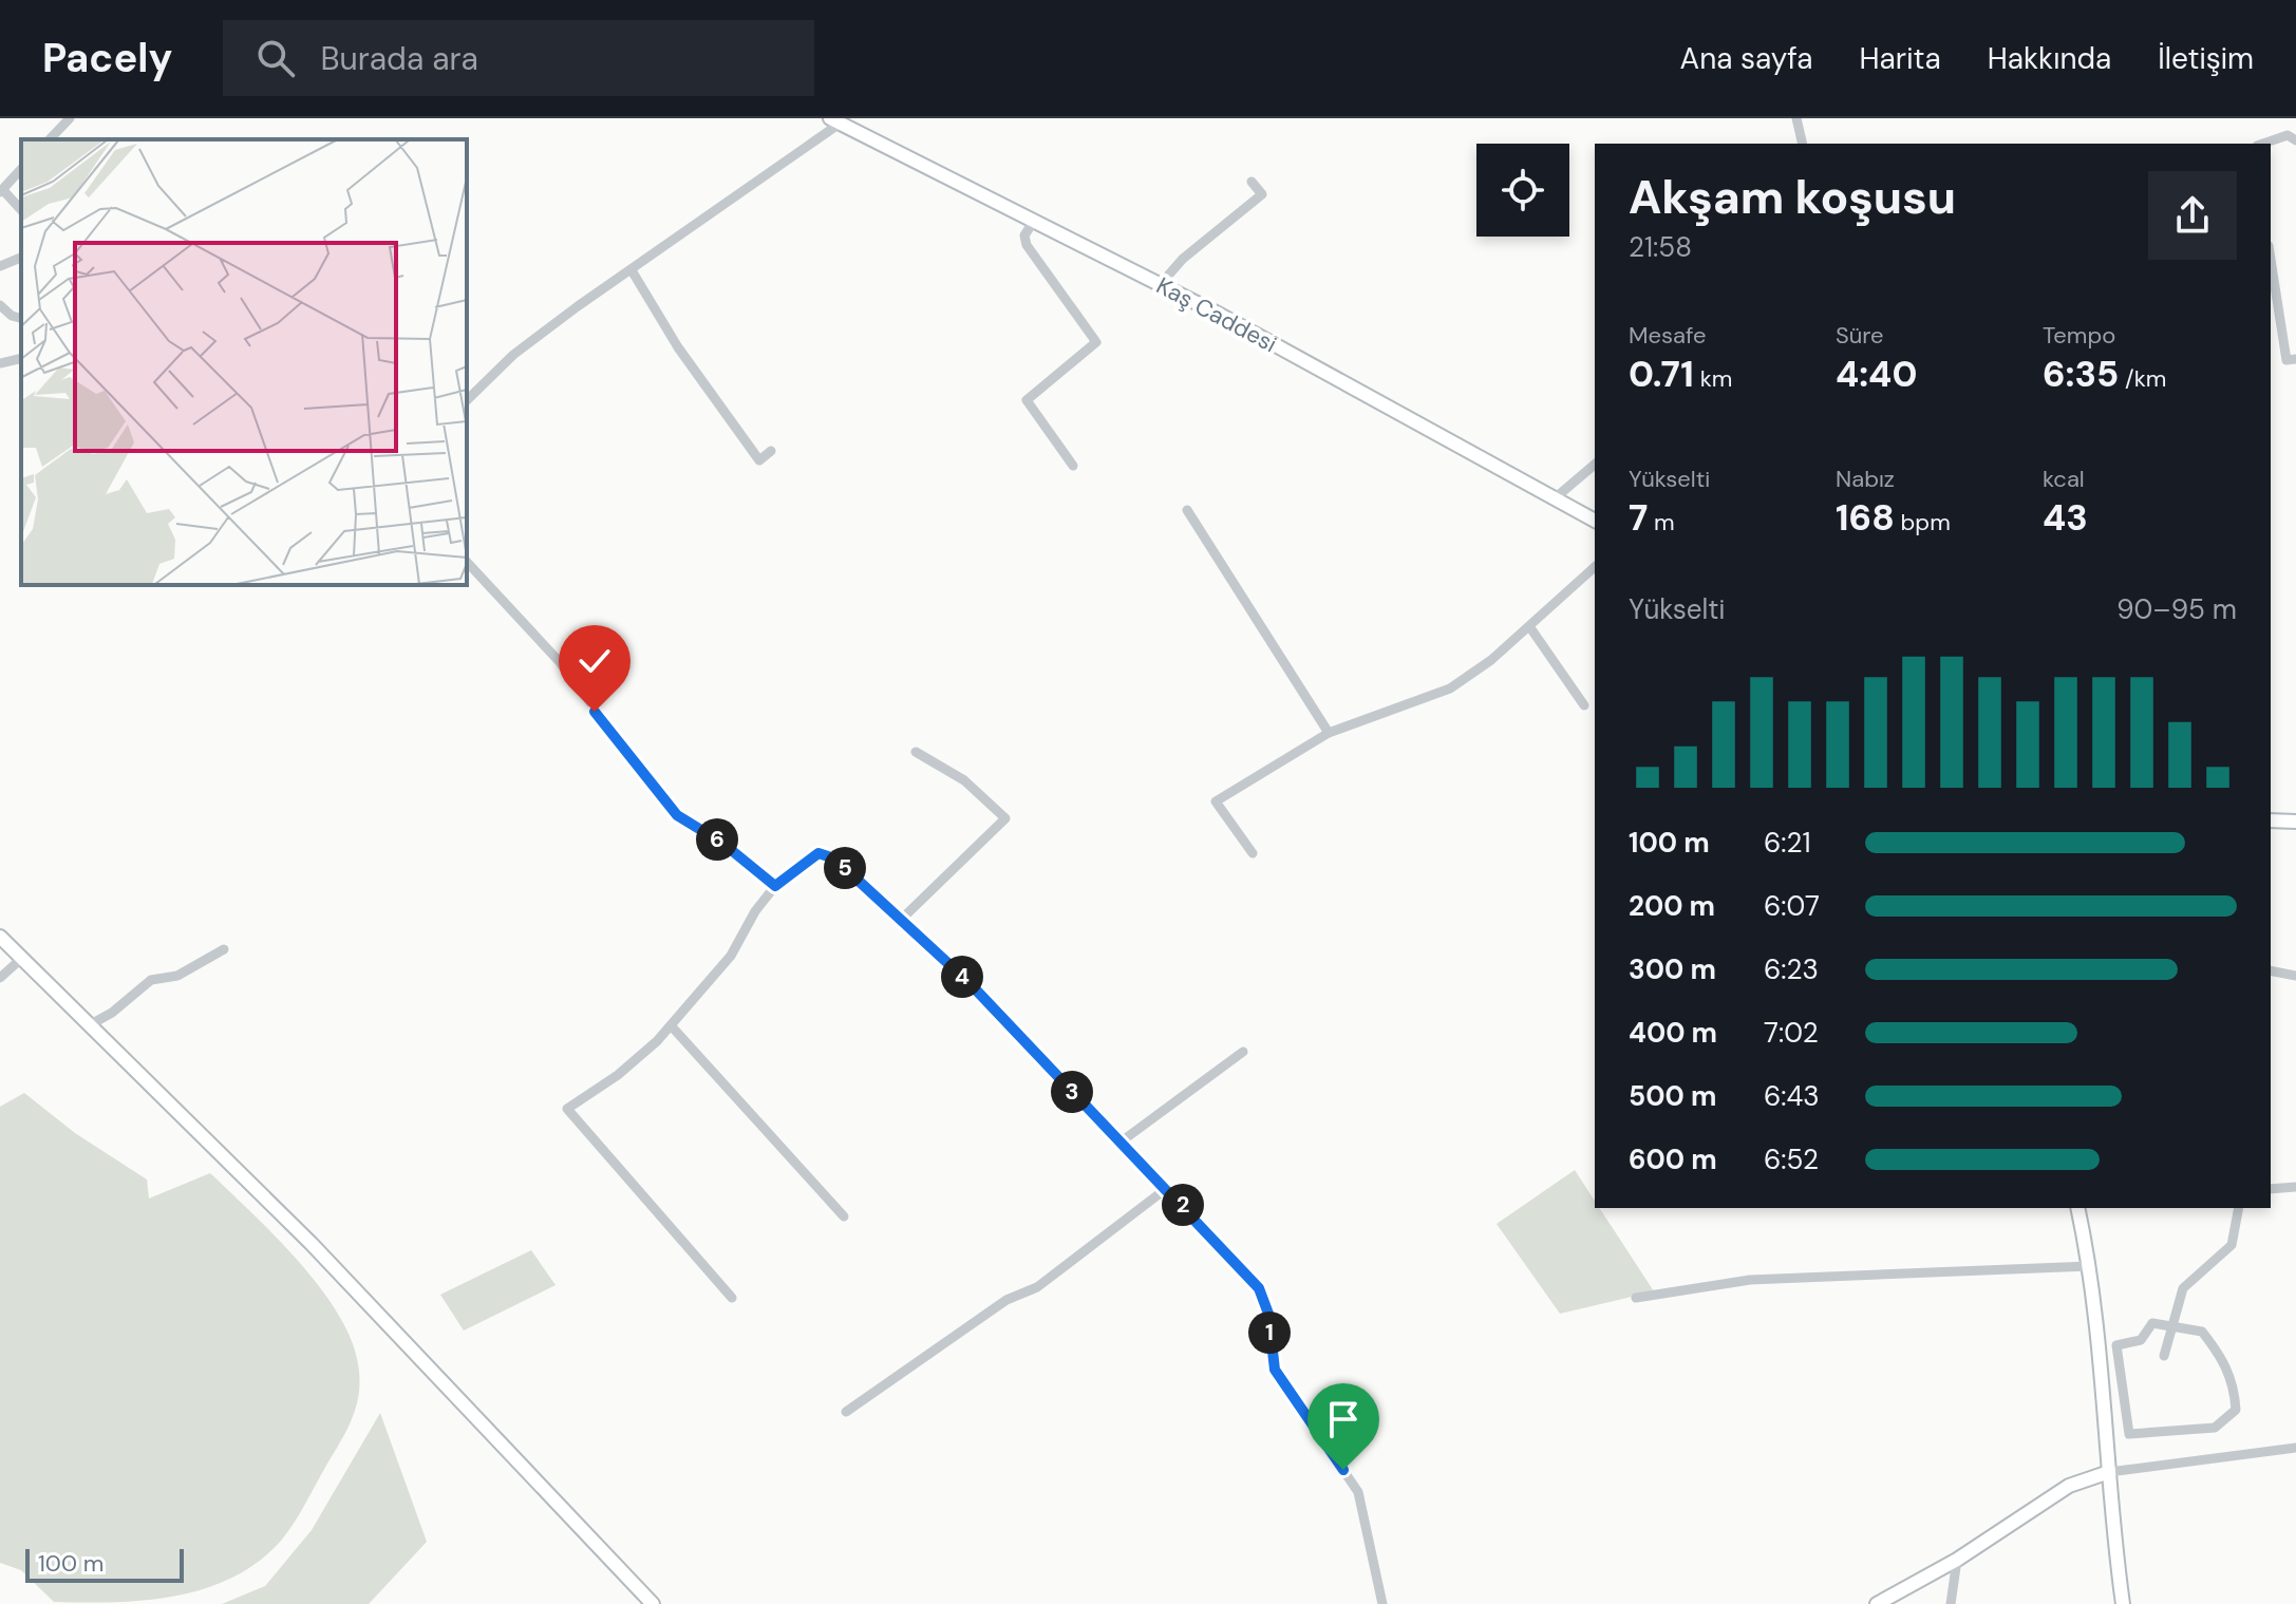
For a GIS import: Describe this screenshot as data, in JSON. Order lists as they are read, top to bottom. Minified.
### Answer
{"streets":{"street":["Kaş Caddesi"]},"scale_bar":"100 m","page":{"header":"Pacely","search":"Burada ara","nav":["Ana sayfa","Harita","Hakkında","İletişim"],"heading":["Akşam koşusu","21:58"],"stats":[["Mesafe","0.71 km"],["Süre","4:40"],["Tempo","6:35 /km"],["Yükselti","7 m"],["Nabız","168 bpm"],["kcal","43"]],"chart":["Yükselti","90–95 m"],"list":[{"name":"100 m","note":"6:21"},{"name":"200 m","note":"6:07"},{"name":"300 m","note":"6:23"},{"name":"400 m","note":"7:02"},{"name":"500 m","note":"6:43"},{"name":"600 m","note":"6:52"}],"pins":["6","5","4","3","2","1"],"scale":"100 m"}}
